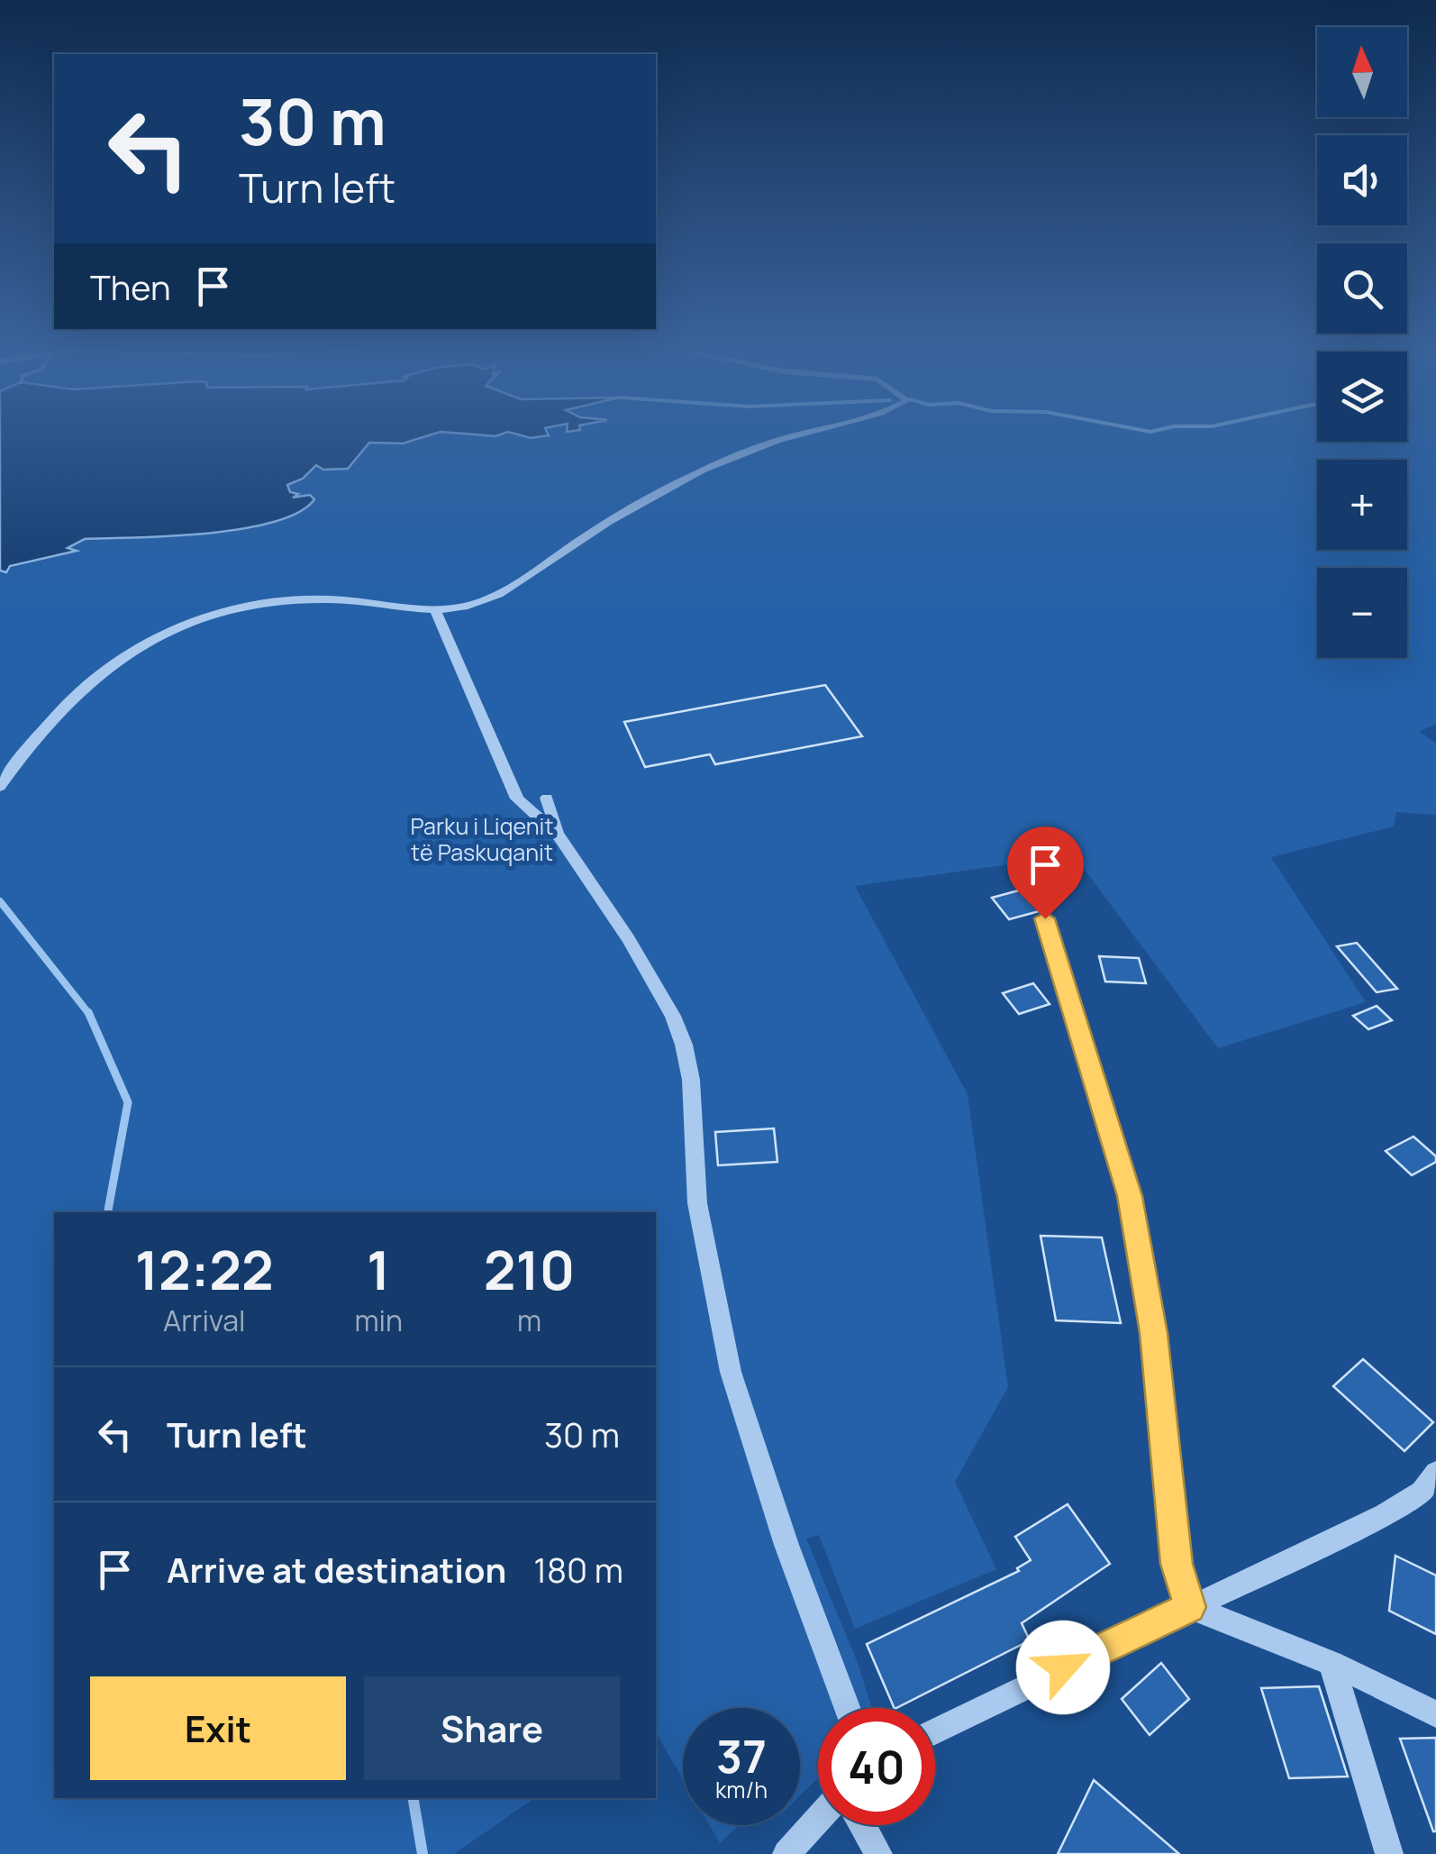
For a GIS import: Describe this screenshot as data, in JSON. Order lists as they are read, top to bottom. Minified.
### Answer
{"parks":["Parku i Liqenit të Paskuqanit"],"north":"top","page":{"map_buttons":["+","−"],"turn":["30 m","Turn left"],"then":"Then","eta":["12:22","Arrival","1","min","210","m"],"list":[{"name":"Turn left","value":"30 m"},{"name":"Arrive at destination","value":"180 m"}],"buttons":["Exit","Share"],"speed":"37 km/h","limit":"40"}}
